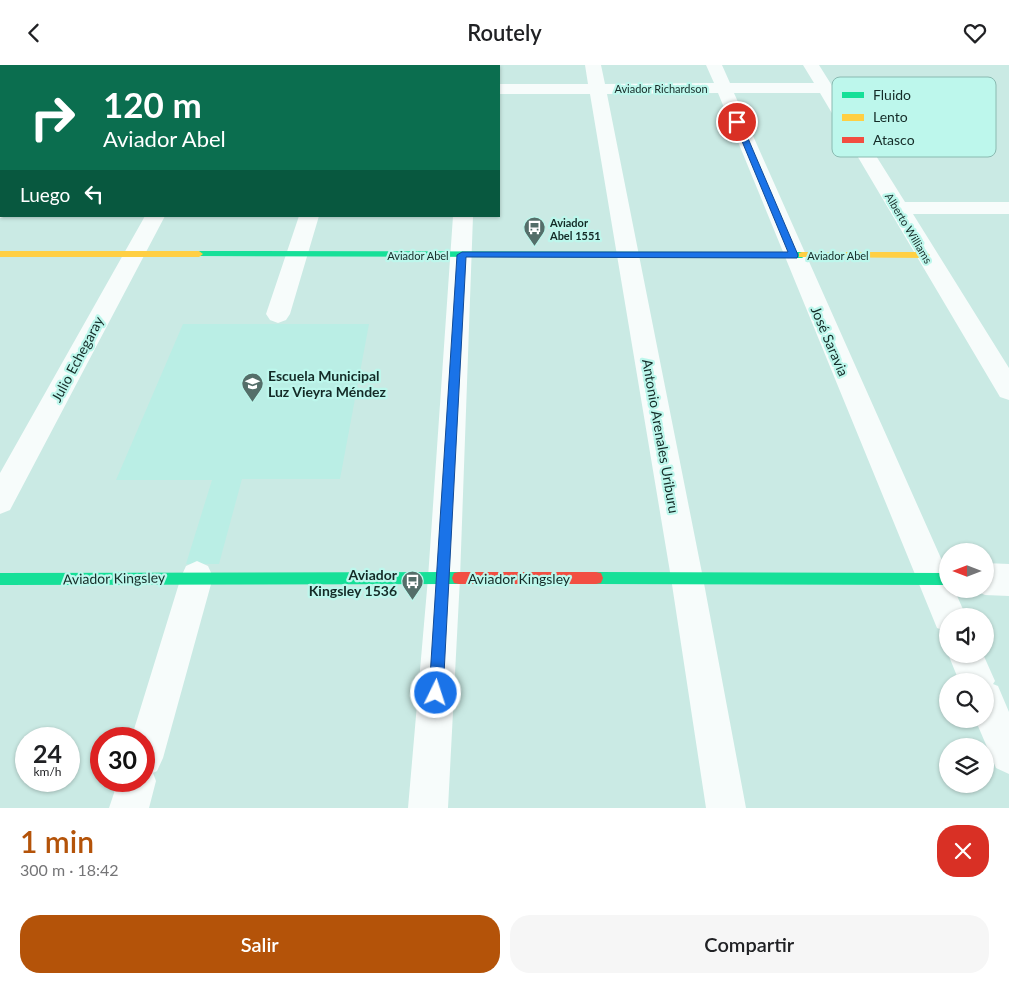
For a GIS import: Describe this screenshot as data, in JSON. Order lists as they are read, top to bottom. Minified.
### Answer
{"streets":{"street":["Aviador Richardson","Alberto Williams","Aviador Abel","José Saravia","Julio Echegaray","Antonio Arenales Uriburu","Aviador Kingsley"]},"crossings":[["Aviador Richardson","Alberto Williams"],["Aviador Richardson","José Saravia"],["Aviador Richardson","Antonio Arenales Uriburu"],["Alberto Williams","Aviador Abel"],["Aviador Abel","José Saravia"],["Aviador Abel","Julio Echegaray"],["Aviador Abel","Antonio Arenales Uriburu"],["Antonio Arenales Uriburu","Aviador Kingsley"]],"places":{"bus stop":["Aviador Abel 1551","Aviador Kingsley 1536"],"school or university":["Escuela Municipal Luz Vieyra Méndez"]},"legend":["Fluido","Lento","Atasco"],"north":"left","page":{"header":"Routely","turn":["120 m","Aviador Abel"],"then":"Luego","speed":"24 km/h","limit":"30","heading":["1 min","300 m · 18:42"],"buttons":["Salir","Compartir"]}}
